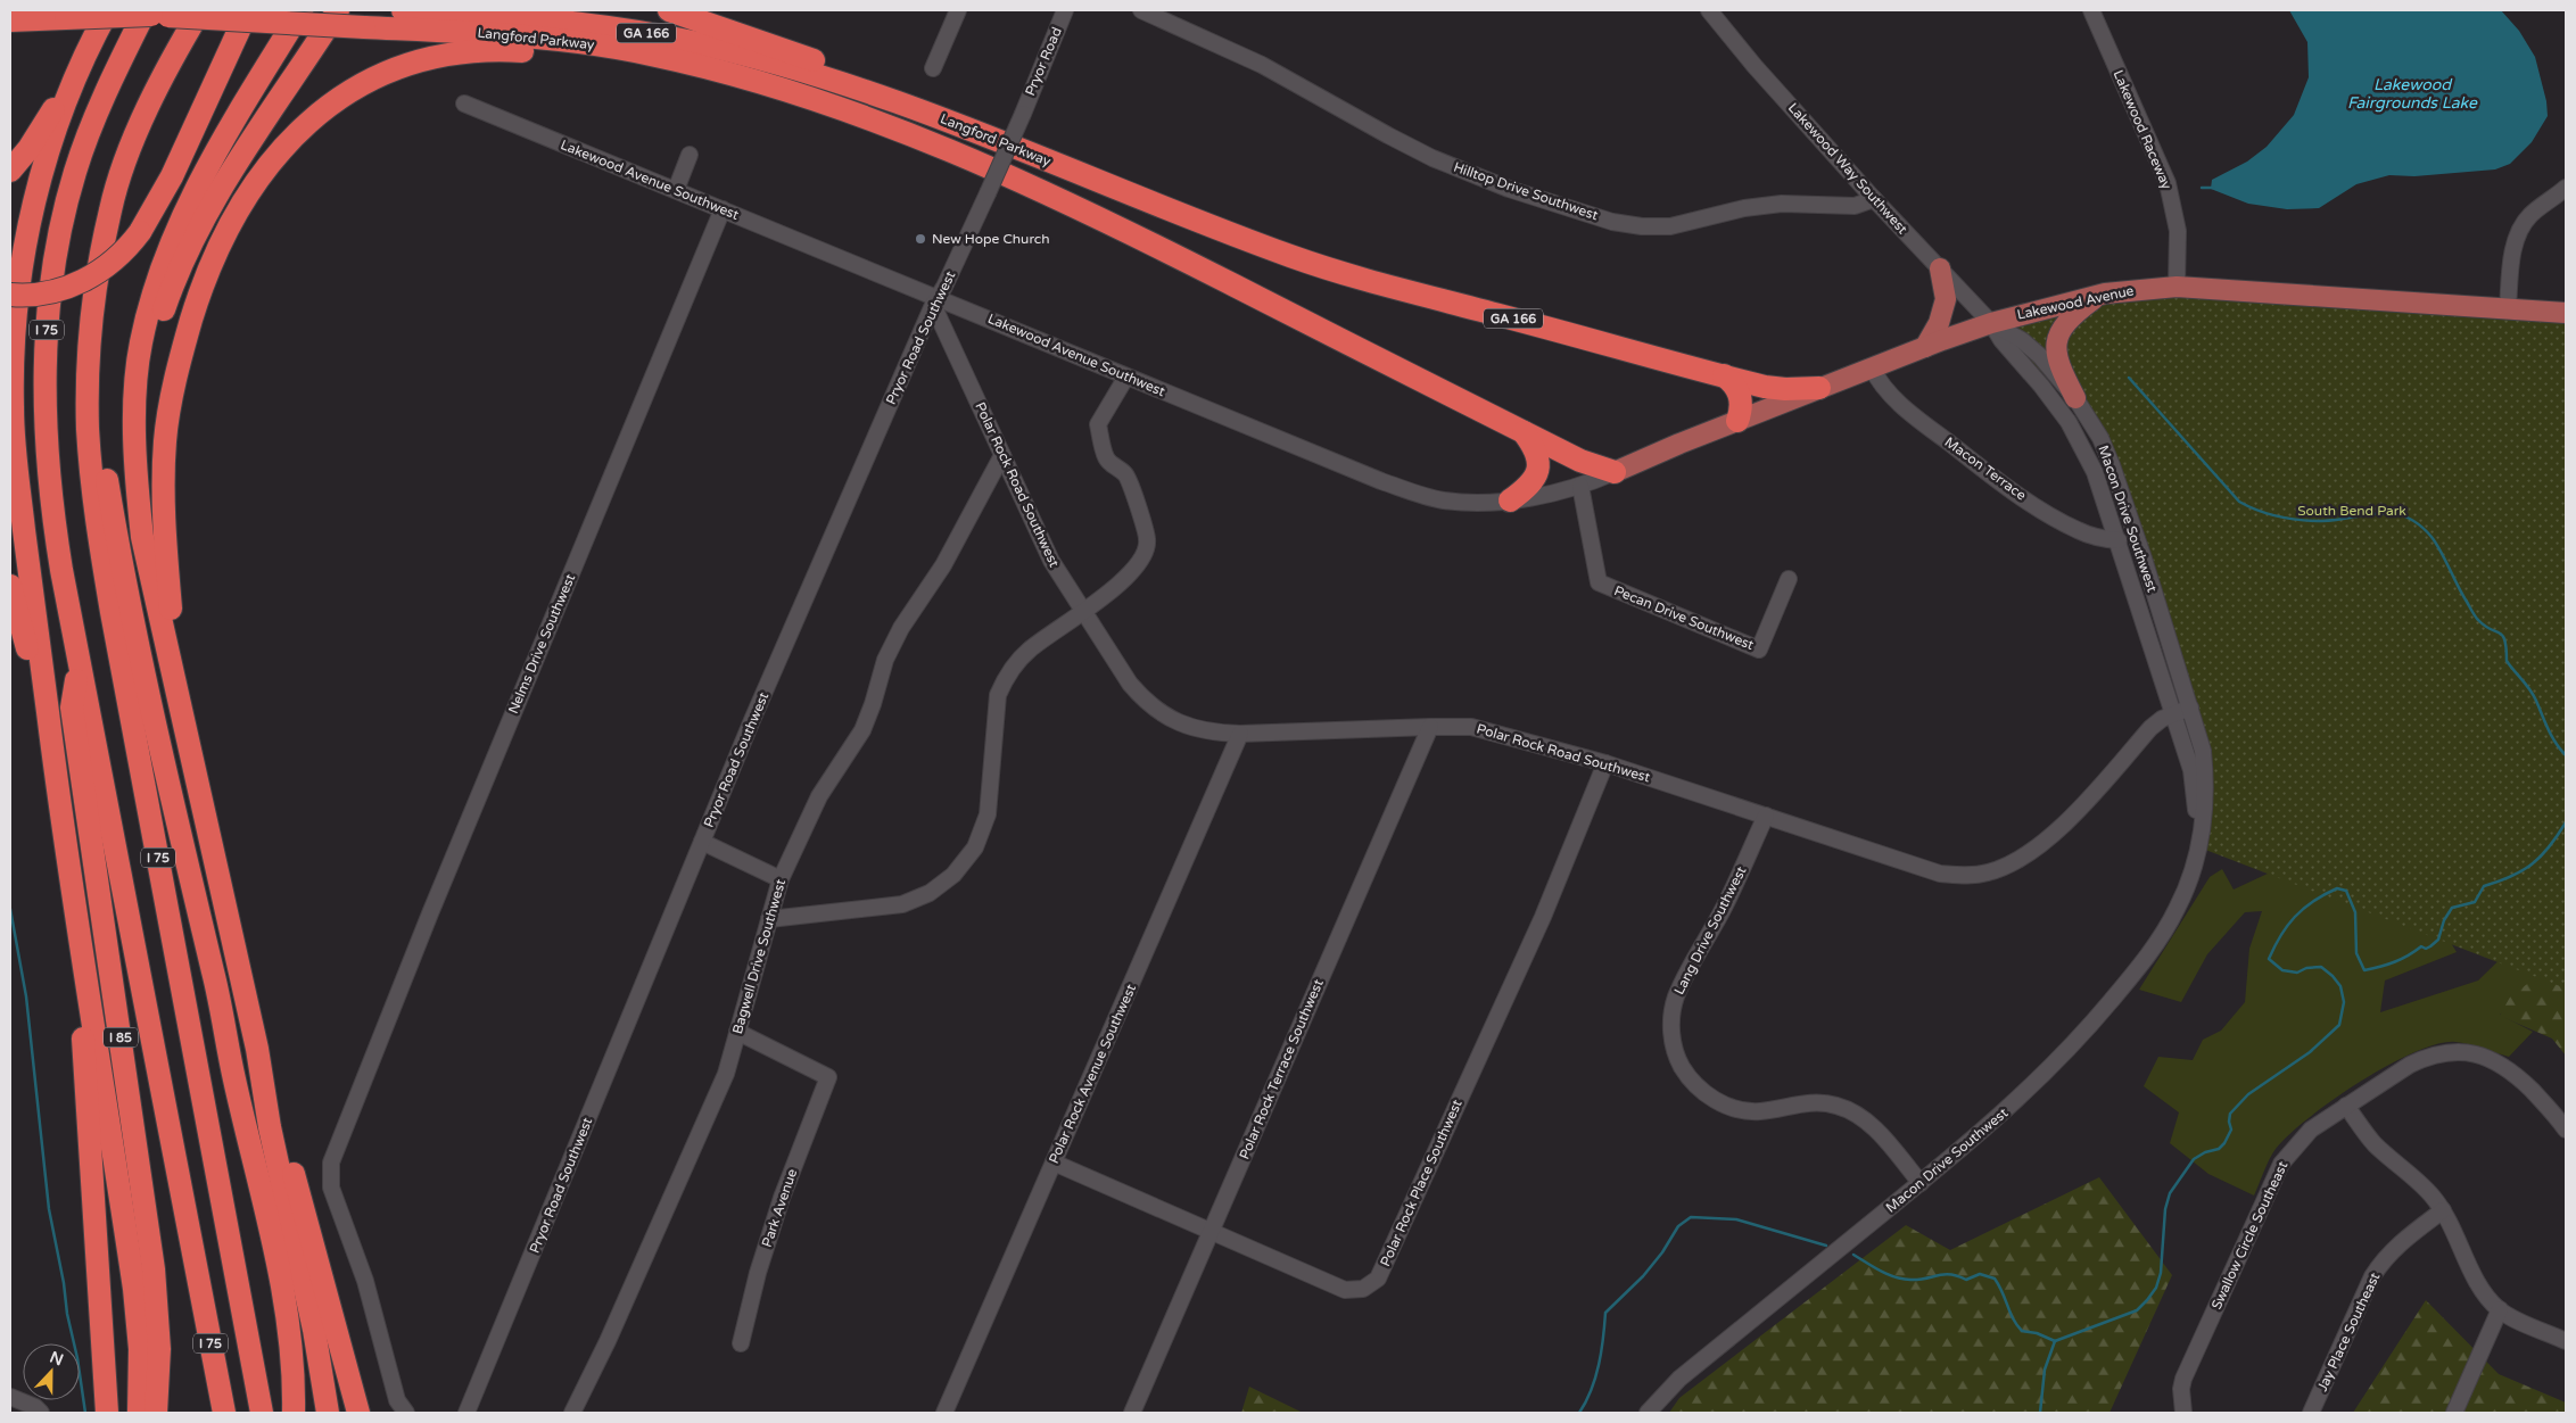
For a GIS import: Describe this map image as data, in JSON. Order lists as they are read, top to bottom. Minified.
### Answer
{"streets":{"highway":["GA 166","Langford Parkway","I 75","I 85"],"main road":["Lakewood Avenue"],"street":["Pryor Road","Lakewood Raceway","Lakewood Way Southwest","Lakewood Avenue Southwest","Hilltop Drive Southwest","Pryor Road Southwest","Macon Terrace","Polar Rock Road Southwest","Macon Drive Southwest","Pecan Drive Southwest","Nelms Drive Southwest","Lang Drive Southwest","Bagwell Drive Southwest","Polar Rock Terrace Southwest","Polar Rock Avenue Southwest","Polar Rock Place Southwest","Park Avenue","Swallow Circle Southeast","Jay Place Southeast"]},"crossings":[["GA 166","Langford Parkway"],["GA 166","Lakewood Avenue"],["Langford Parkway","Lakewood Avenue Southwest"],["Langford Parkway","Lakewood Avenue"],["Langford Parkway","I 75"],["Pryor Road","Pryor Road Southwest"],["Lakewood Raceway","Lakewood Avenue"],["Lakewood Way Southwest","Hilltop Drive Southwest"],["Lakewood Way Southwest","Lakewood Avenue"],["Lakewood Way Southwest","Macon Drive Southwest"],["Lakewood Avenue Southwest","Lakewood Avenue"],["Lakewood Avenue Southwest","Pryor Road Southwest"],["Lakewood Avenue Southwest","Polar Rock Road Southwest"],["Lakewood Avenue Southwest","Pecan Drive Southwest"],["Lakewood Avenue Southwest","Nelms Drive Southwest"],["Lakewood Avenue","Macon Terrace"],["Lakewood Avenue","Macon Drive Southwest"],["I 75","I 85"],["Pryor Road Southwest","Polar Rock Road Southwest"],["Macon Terrace","Macon Drive Southwest"],["Polar Rock Road Southwest","Macon Drive Southwest"],["Polar Rock Road Southwest","Lang Drive Southwest"],["Polar Rock Road Southwest","Bagwell Drive Southwest"],["Polar Rock Road Southwest","Polar Rock Terrace Southwest"],["Polar Rock Road Southwest","Polar Rock Avenue Southwest"],["Polar Rock Road Southwest","Polar Rock Place Southwest"],["Macon Drive Southwest","Lang Drive Southwest"],["Bagwell Drive Southwest","Park Avenue"],["Polar Rock Terrace Southwest","Polar Rock Place Southwest"],["Polar Rock Avenue Southwest","Polar Rock Place Southwest"]],"water":["Lakewood Fairgrounds Lake"],"parks":["South Bend Park"],"places":["New Hope Church"],"north":"top"}
